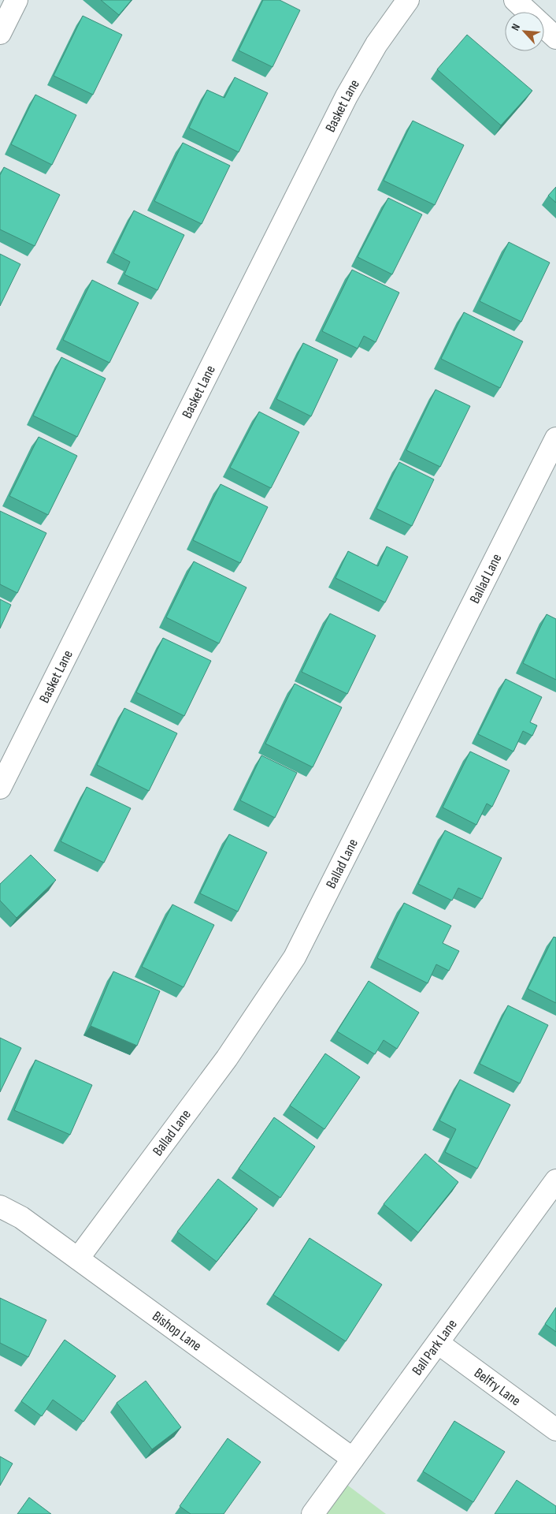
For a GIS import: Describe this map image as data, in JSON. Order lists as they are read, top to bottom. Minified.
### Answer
{"streets":{"street":["Basket Lane","Ballad Lane","Bishop Lane","Ball Park Lane","Belfry Lane"]},"crossings":[["Ballad Lane","Bishop Lane"],["Bishop Lane","Ball Park Lane"],["Ball Park Lane","Belfry Lane"]],"north":"top left"}
